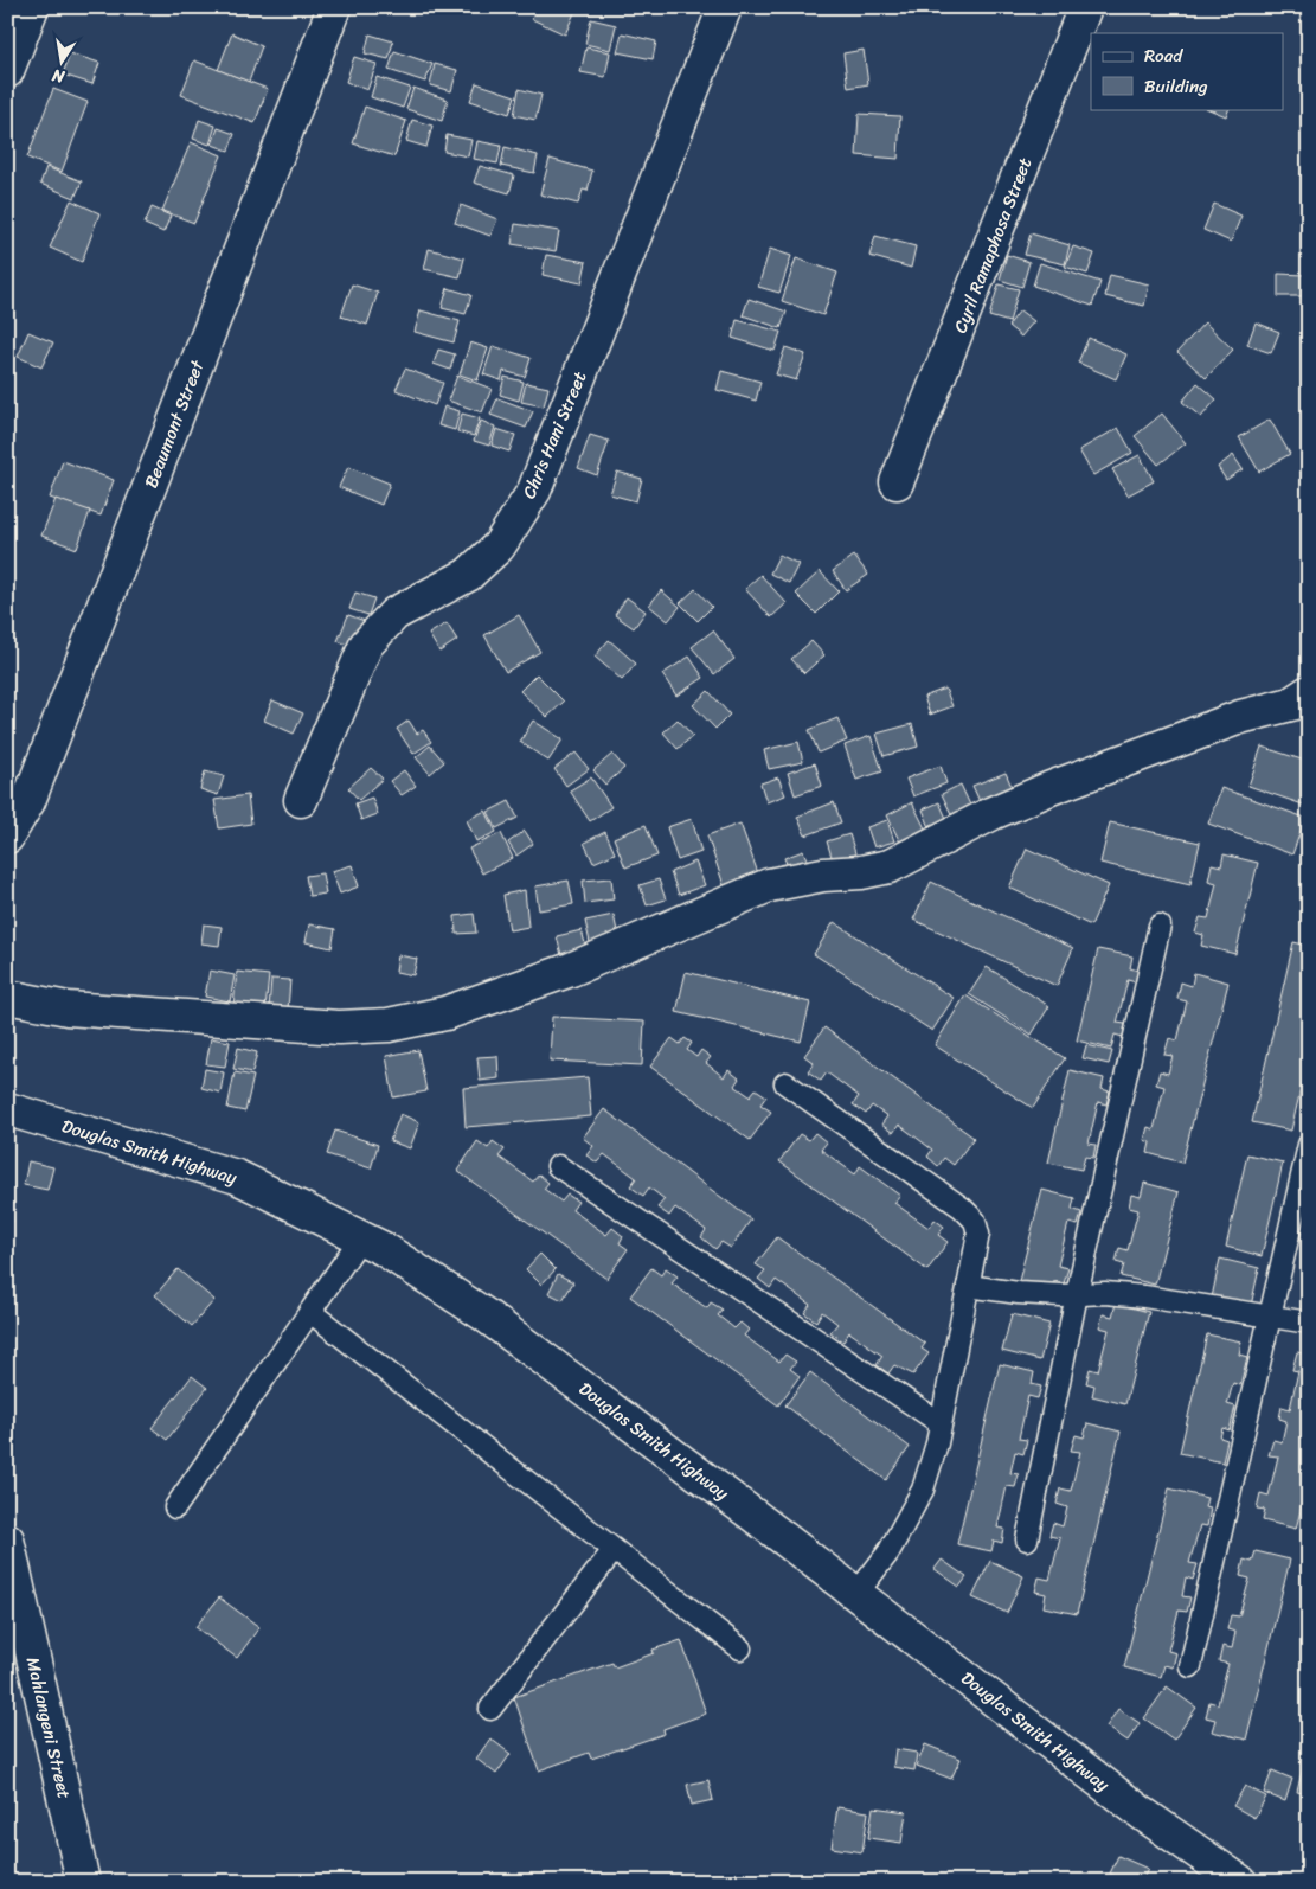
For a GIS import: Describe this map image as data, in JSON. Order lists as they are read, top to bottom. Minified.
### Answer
{"streets":{"street":["Cyril Ramaphosa Street","Beaumont Street","Chris Hani Street","Douglas Smith Highway","Mahlangeni Street"]},"legend":["Road","Building"],"north":"bottom"}
